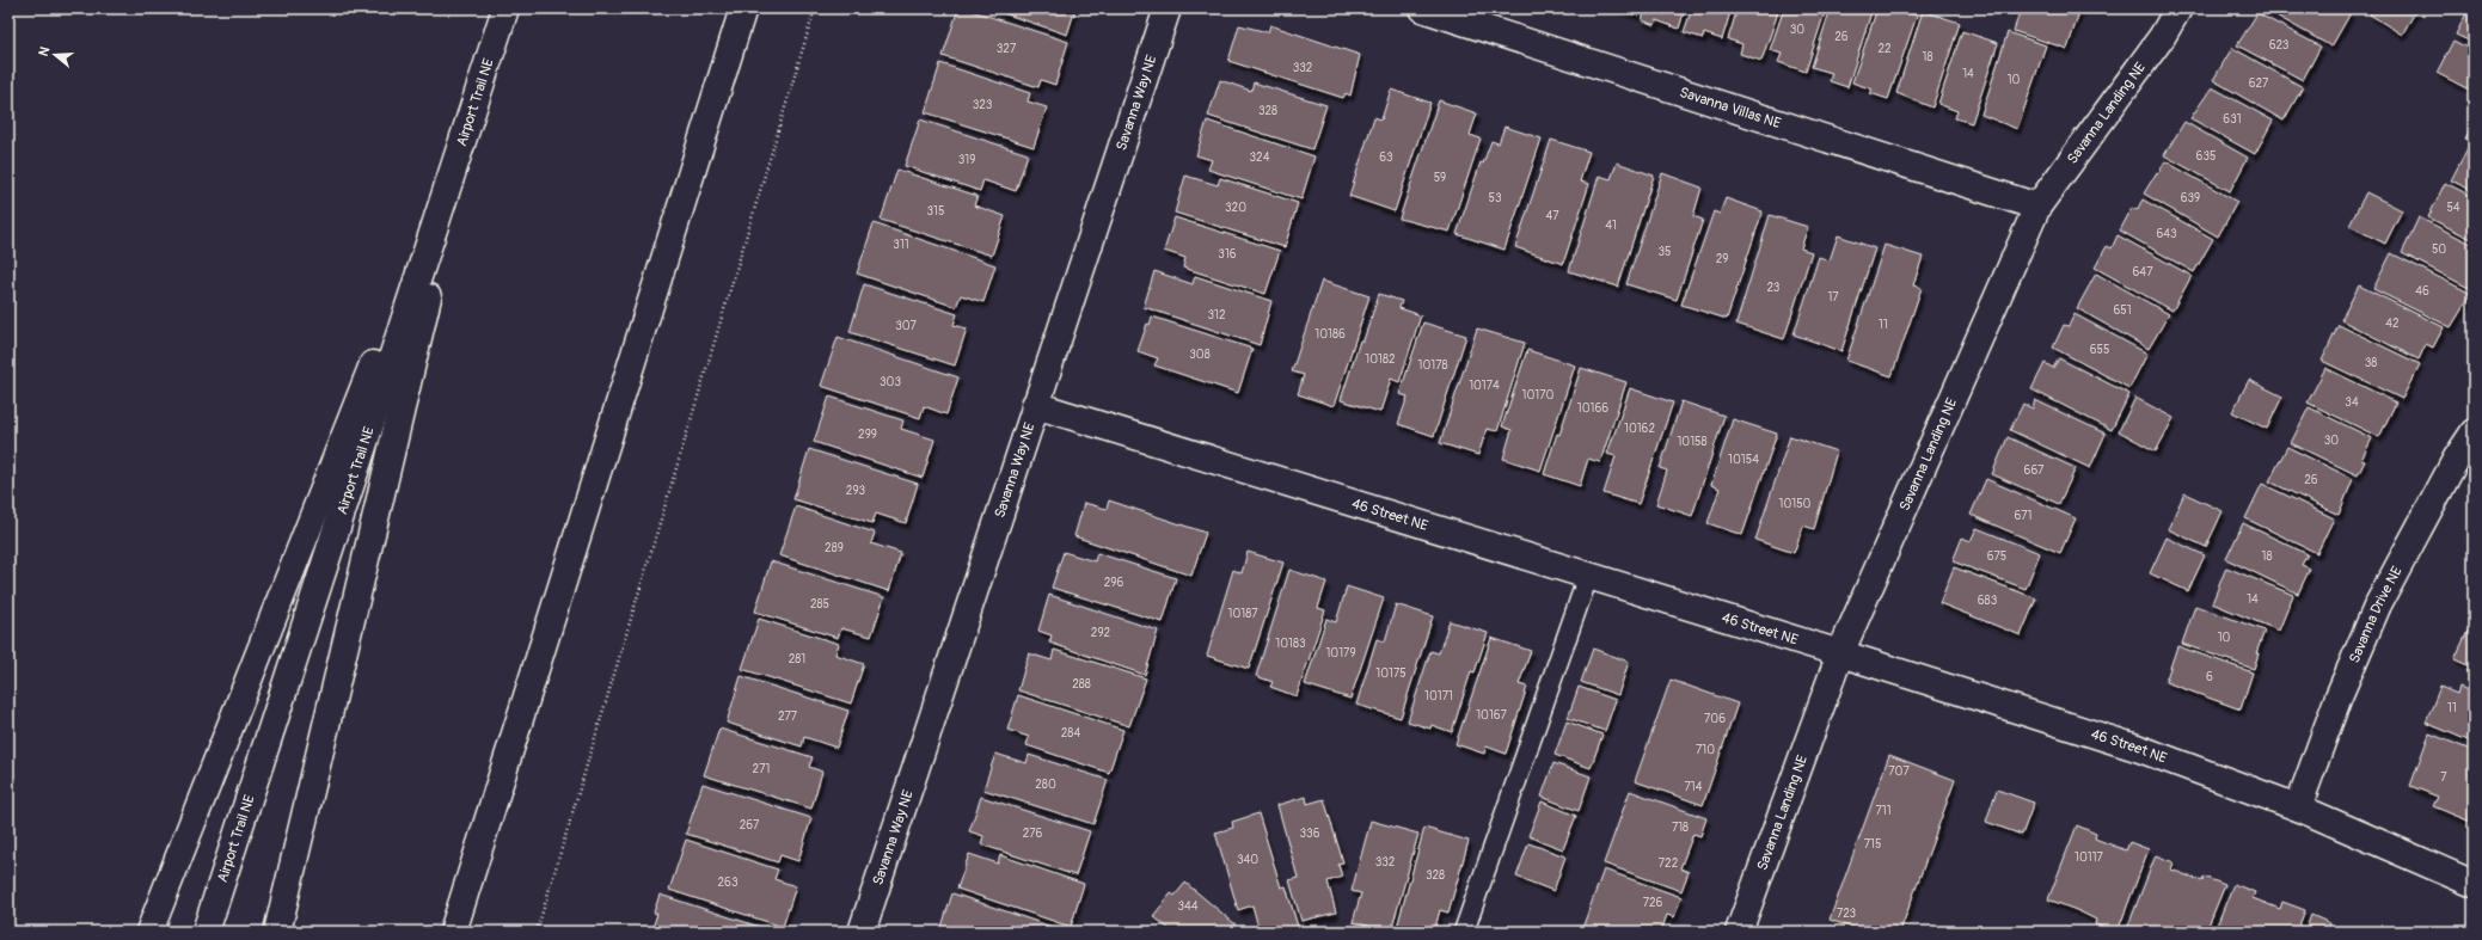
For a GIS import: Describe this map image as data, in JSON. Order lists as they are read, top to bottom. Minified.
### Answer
{"streets":{"street":["Airport Trail NE","Savanna Way NE","Savanna Villas NE","Savanna Landing NE","46 Street NE","Savanna Drive NE"]},"crossings":[["Savanna Way NE","46 Street NE"],["Savanna Villas NE","Savanna Landing NE"],["Savanna Landing NE","46 Street NE"],["46 Street NE","Savanna Drive NE"]],"house_numbers":["30","26","623","327","22","18","332","14","10","627","323","328","631","635","324","63","319","59","53","639","320","54","315","47","41","643","311","50","35","316","29","647","23","46","17","651","312","42","11","307","10186","655","308","10182","38","10178","303","10174","10170","34","10166","10162","299","30","10158","10154","667","26","293","10150","671","289","675","18","296","14","683","285","10187","292","10","10183","10179","281","10175","6","288","10171","11","10167","277","706","284","710","271","707","7","280","714","711","267","718","276","336","715","10117","340","332","722","328","263","726","344","723"],"north":"left"}
